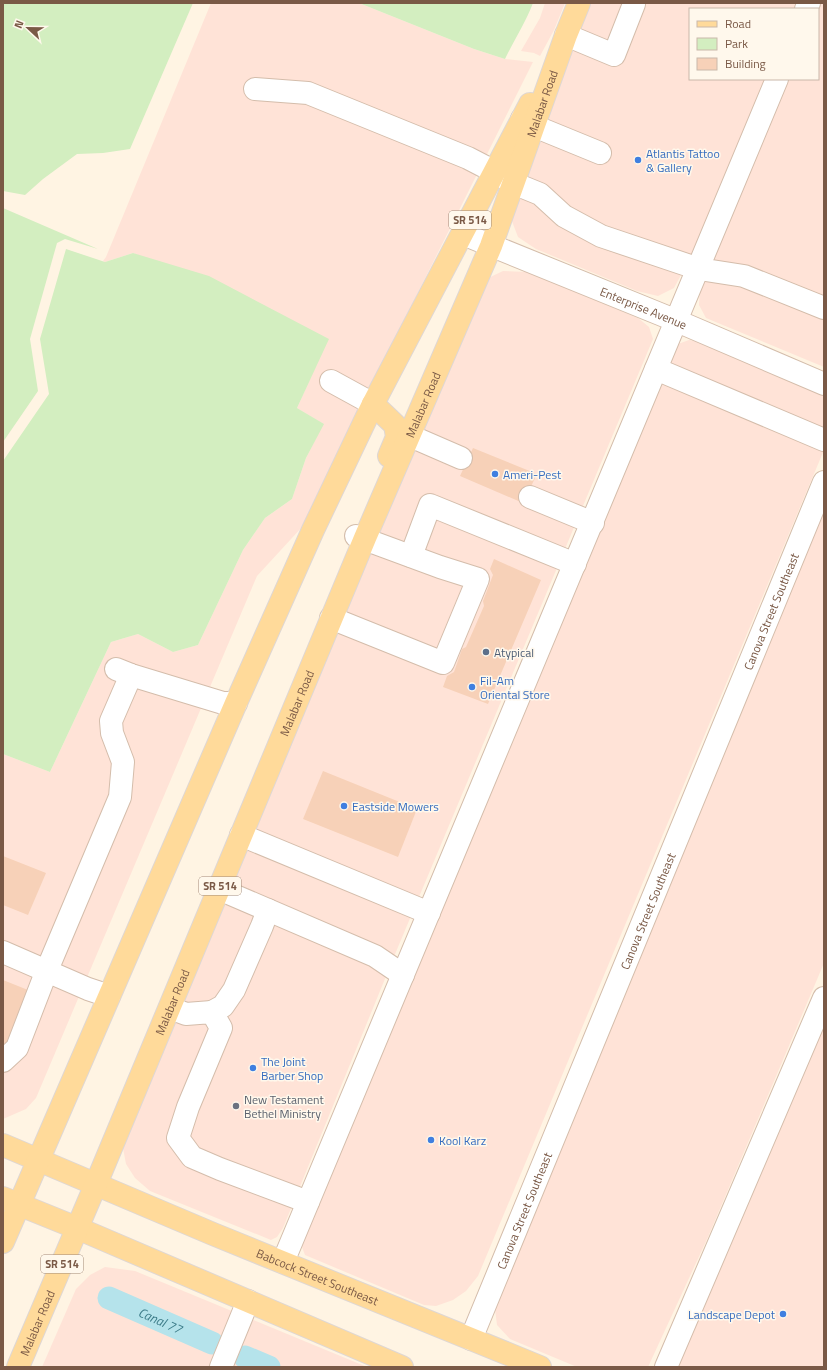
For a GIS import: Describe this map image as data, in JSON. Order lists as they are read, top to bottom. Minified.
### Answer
{"streets":{"main road":["Malabar Road","SR 514","Babcock Street Southeast"],"street":["Enterprise Avenue","Canova Street Southeast"]},"crossings":[["Malabar Road","Enterprise Avenue"],["Malabar Road","Babcock Street Southeast"],["Canova Street Southeast","Babcock Street Southeast"]],"water":["Canal 77"],"places":["Atlantis Tattoo & Gallery","Ameri-Pest","Atypical","Fil-Am Oriental Store","Eastside Mowers","The Joint Barber Shop","New Testament Bethel Ministry","Kool Karz","Landscape Depot"],"legend":["Road","Park","Building"],"north":"left"}
